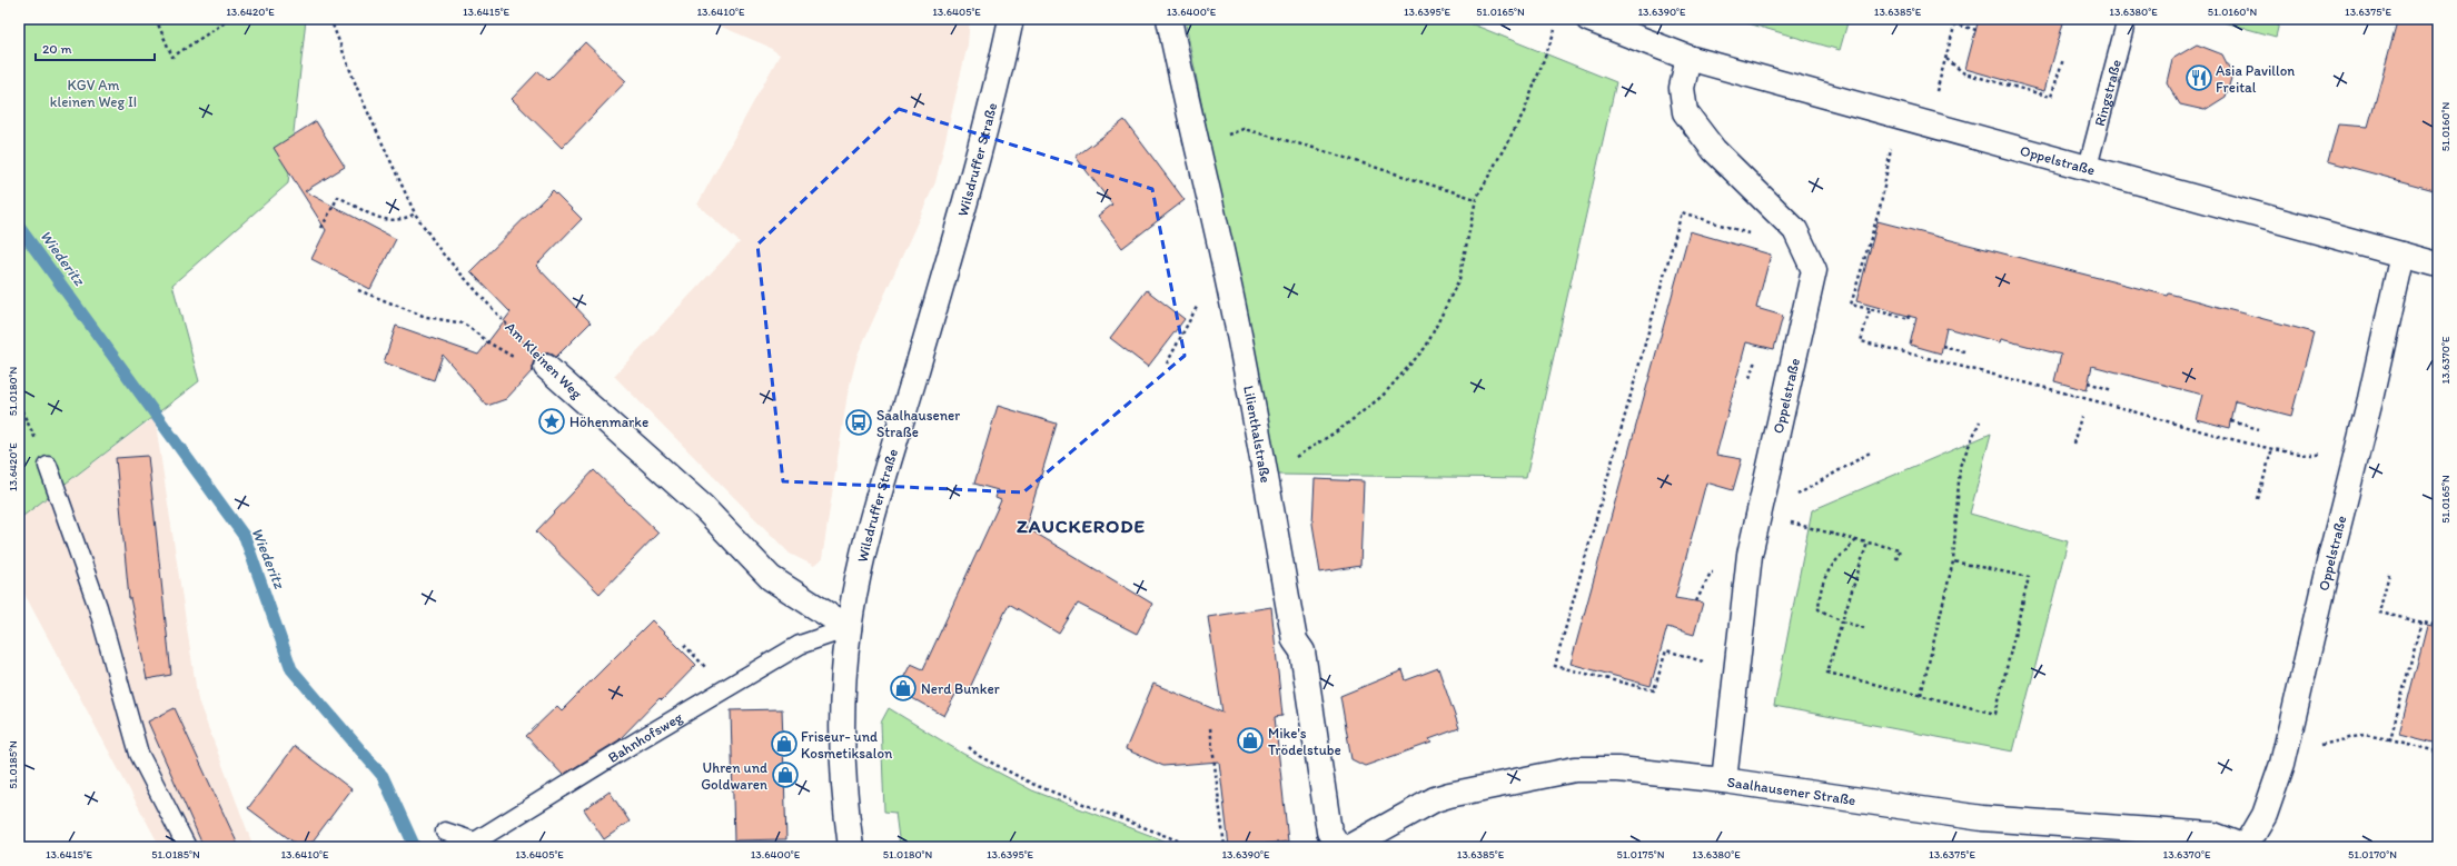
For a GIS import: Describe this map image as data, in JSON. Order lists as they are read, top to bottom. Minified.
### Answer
{"streets":{"street":["Oppelstraße","Wilsdruffer Straße","Am Kleinen Weg","Lilienthalstraße","Saalhausener Straße"],"lane":["Ringstraße","Bahnhofsweg"]},"crossings":[["Ringstraße","Oppelstraße"],["Oppelstraße","Saalhausener Straße"],["Wilsdruffer Straße","Am Kleinen Weg"],["Wilsdruffer Straße","Bahnhofsweg"],["Am Kleinen Weg","Bahnhofsweg"]],"districts":["ZAUCKERODE"],"water":["Wiederitz"],"parks":["KGV Am kleinen Weg II"],"places":{"restaurant":["Asia Pavillon Freital"],"place":["Höhenmarke"],"bus stop":["Saalhausener Straße"],"shop":["Nerd Bunker","Mike's Trödelstube","Friseur- und Kosmetiksalon","Uhren und Goldwaren"]},"scale_bar":"20 m","coordinates":["13.6420°E","13.6415°E","13.6410°E","13.6405°E","13.6400°E","13.6395°E","51.0165°N","13.6390°E","13.6385°E","13.6380°E","51.0160°N","13.6375°E","13.6370°E","51.0180°N","51.0185°N","51.0175°N","51.0170°N"]}
